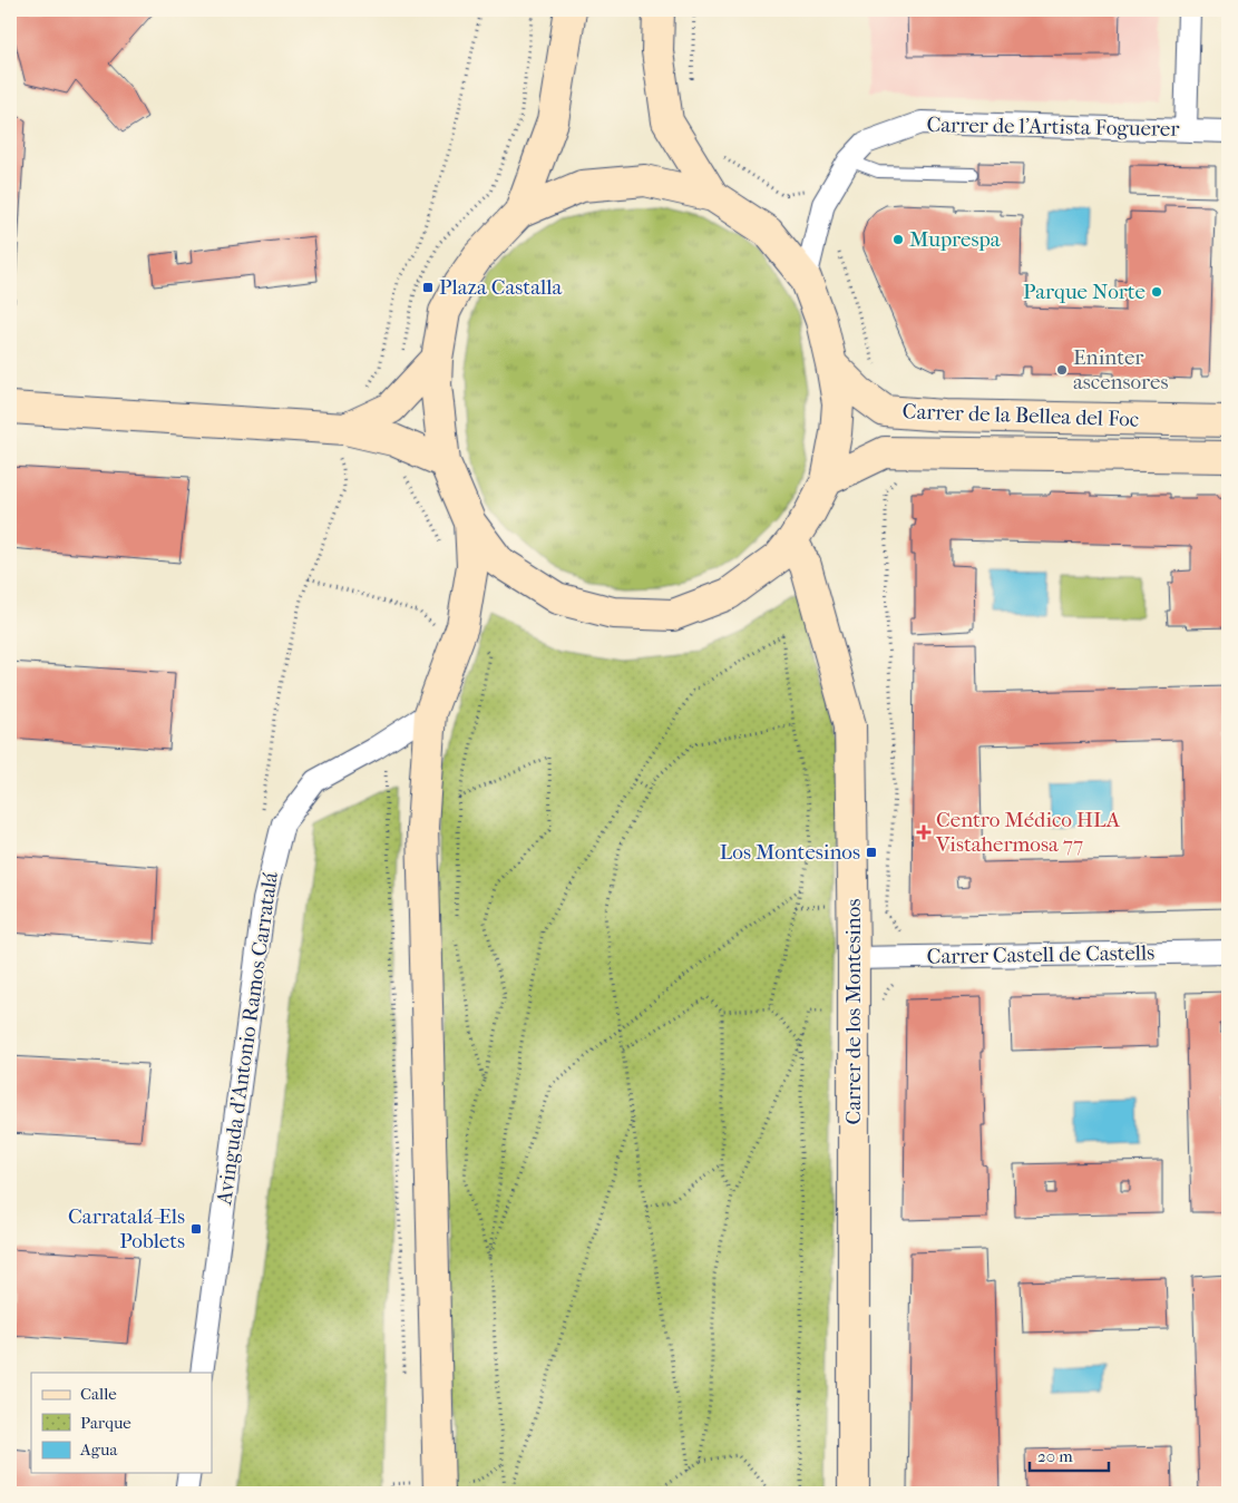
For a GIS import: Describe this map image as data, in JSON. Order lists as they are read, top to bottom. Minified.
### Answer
{"streets":{"main road":["Carrer de la Bellea del Foc","Carrer de los Montesinos"],"street":["Carrer de l'Artista Foguerer","Carrer Castell de Castells","Avinguda d'Antonio Ramos Carratalá"]},"crossings":[["Carrer Castell de Castells","Carrer de los Montesinos"]],"places":{"other":["Muprespa","Parque Norte","Eninter ascensores"],"transit":["Plaza Castalla","Los Montesinos","Carratalá-Els Poblets"],"health":["Centro Médico HLA Vistahermosa 77"]},"legend":["Calle","Parque","Agua"],"scale_bar":"20 m"}
